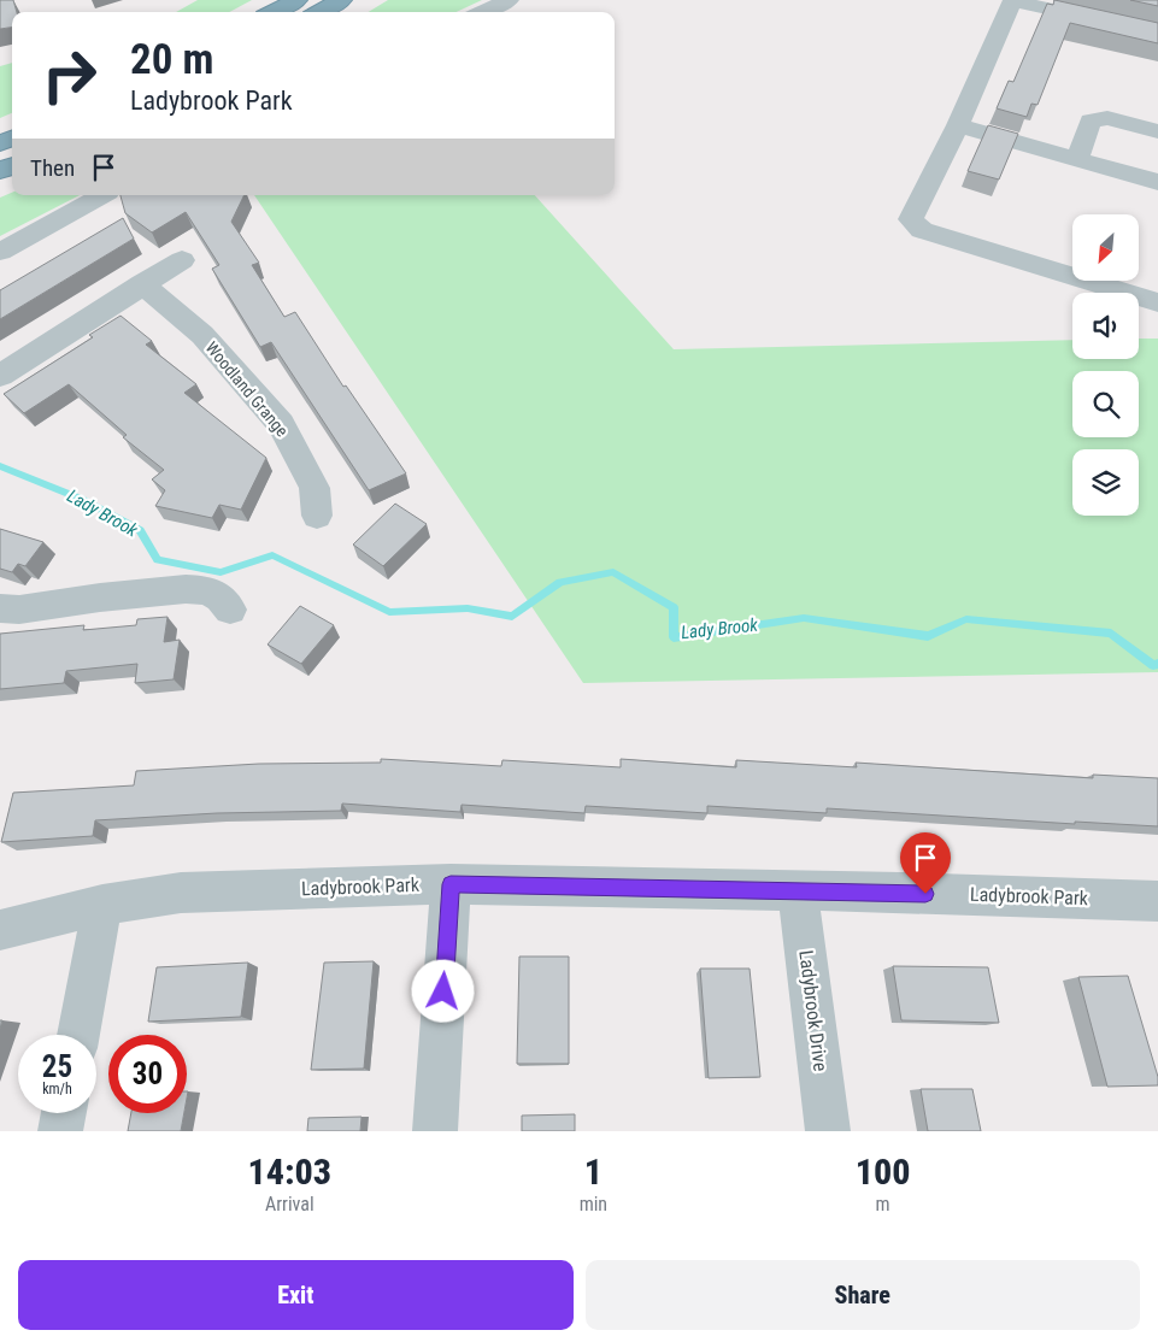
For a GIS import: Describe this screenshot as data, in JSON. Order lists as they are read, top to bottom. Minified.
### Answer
{"streets":{"street":["Woodland Grange","Ladybrook Park","Ladybrook Drive"]},"crossings":[["Ladybrook Park","Ladybrook Drive"]],"water":["Lady Brook"],"north":"bottom left","page":{"turn":["20 m","Ladybrook Park"],"then":"Then","speed":"25 km/h","limit":"30","eta":["14:03","Arrival","1","min","100","m"],"buttons":["Exit","Share"]}}
